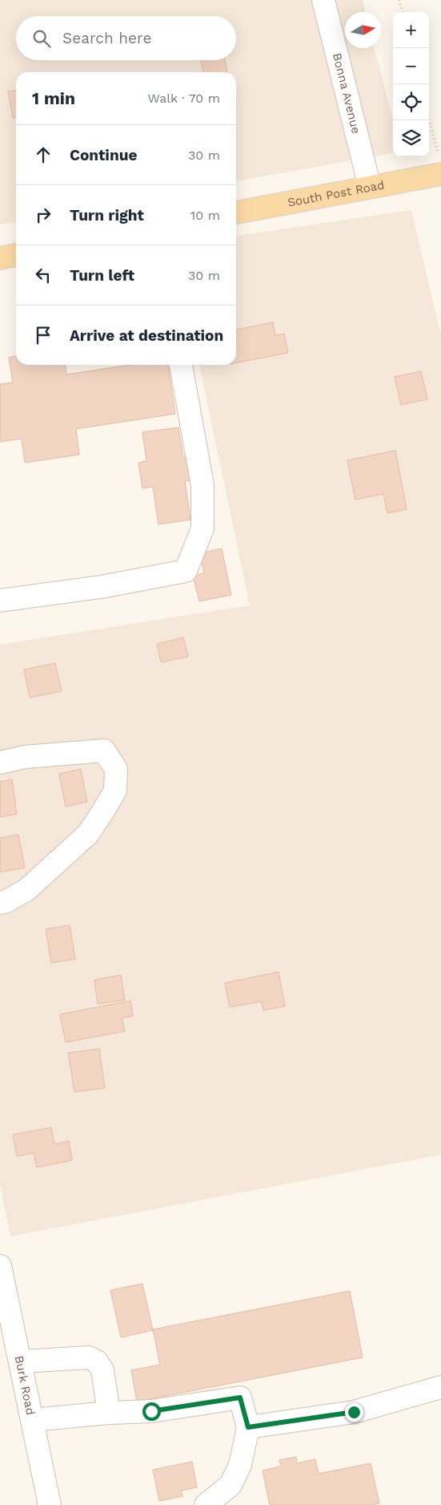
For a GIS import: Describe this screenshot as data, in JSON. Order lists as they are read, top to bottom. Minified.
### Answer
{"streets":{"main road":["South Post Road"],"street":["Bonna Avenue","Burk Road"]},"crossings":[["Bonna Avenue","South Post Road"]],"north":"right","page":{"map_buttons":["+","−"],"search":"Search here","heading":["1 min","Walk · 70 m"],"list":[["Continue","30 m"],["Turn right","10 m"],["Turn left","30 m"],"Arrive at destination"]}}
